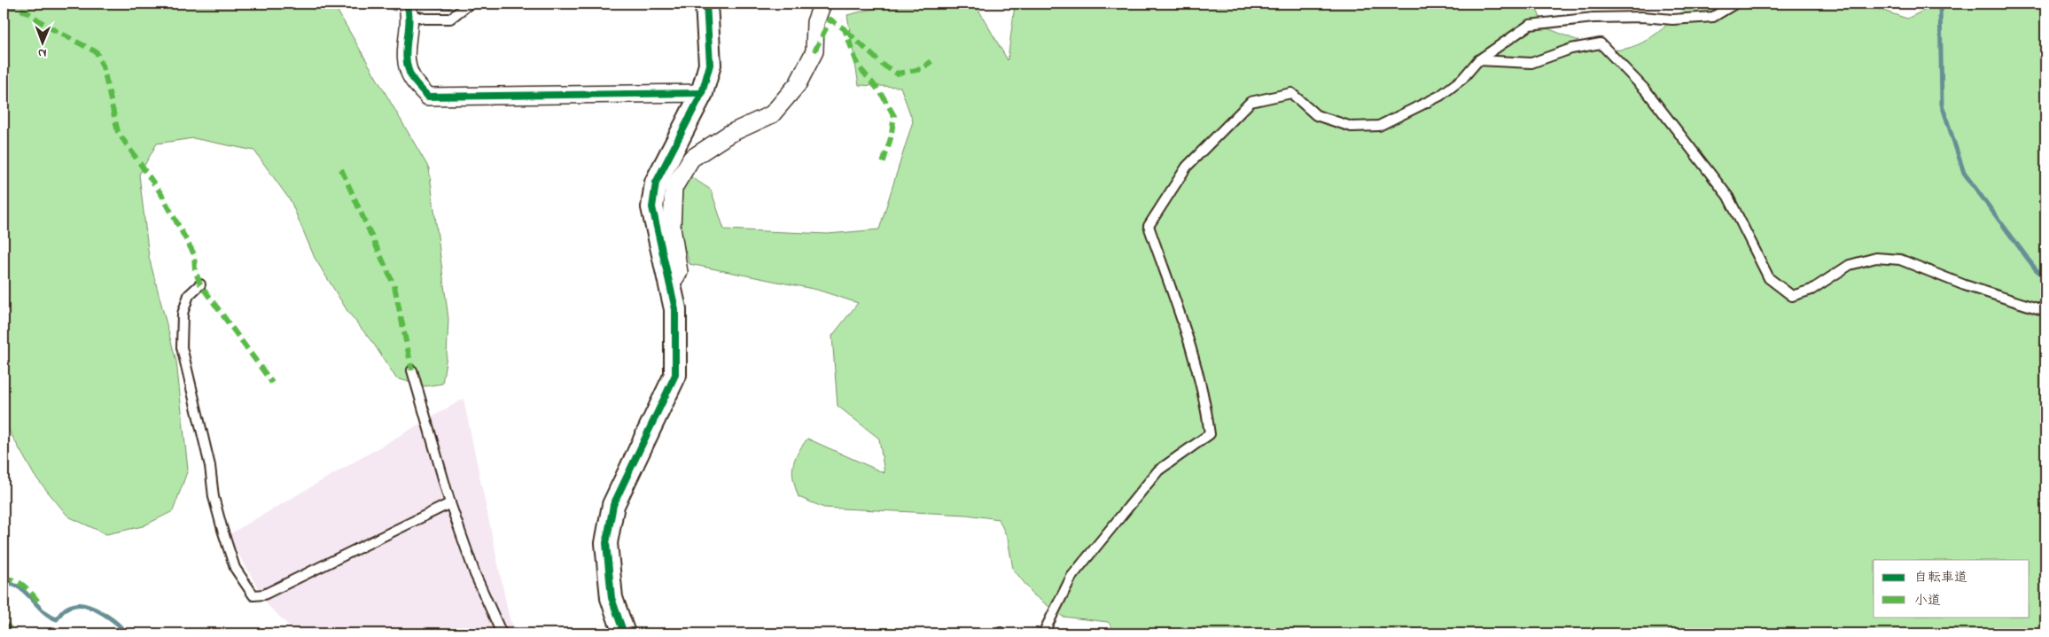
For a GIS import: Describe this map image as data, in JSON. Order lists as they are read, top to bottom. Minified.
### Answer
{"legend":["自転車道","小道"],"north":"bottom"}
